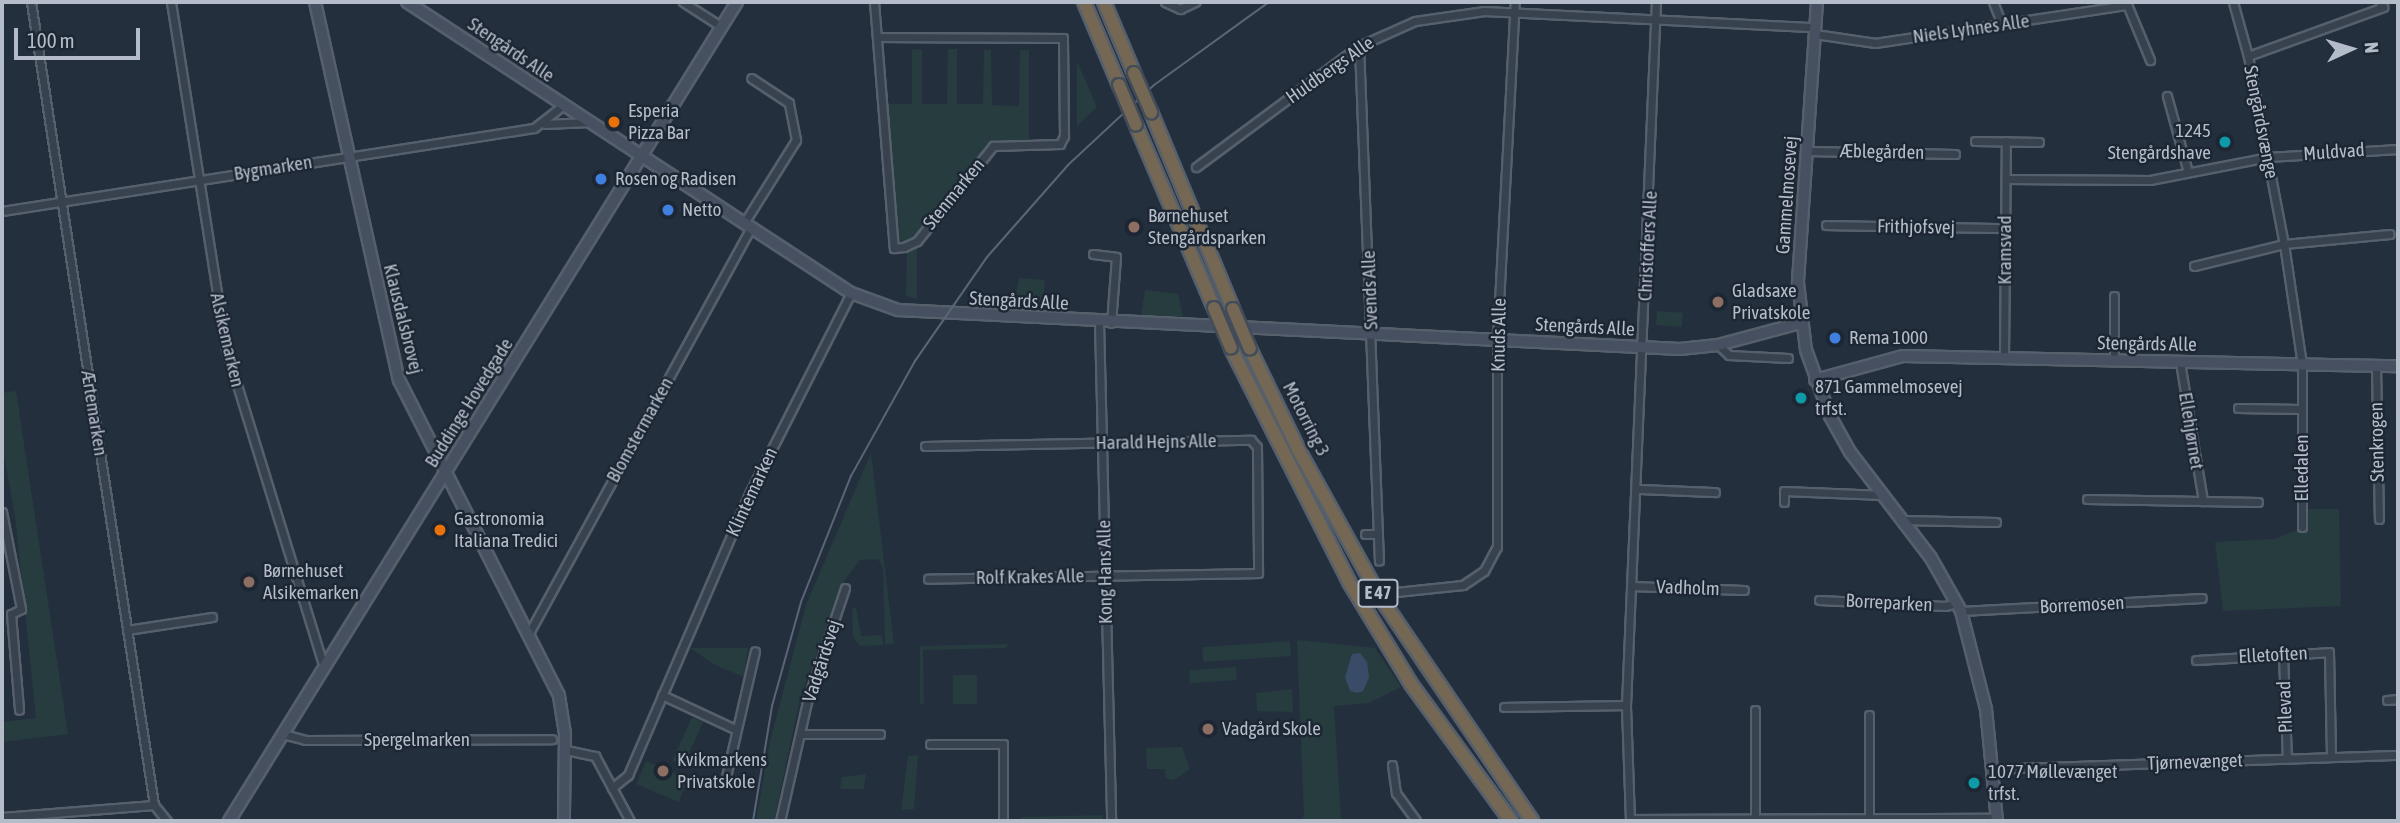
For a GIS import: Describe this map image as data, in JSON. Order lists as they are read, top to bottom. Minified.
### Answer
{"streets":{"highway":["Motorring 3","E 47"],"street":["Niels Lyhnes Alle","Stengårds Alle","Huldbergs Alle","Stengårdsvænge","Æblegården","Muldvad","Bygmarken","Stenmarken","Gammelmosevej","Frithjofsvej","Christoffers Alle","Kramsvad","Svends Alle","Klausdalsbrovej","Knuds Alle","Alsikemarken","Buddinge Hovedgade","Ærtemarken","Blomstermarken","Ellehjørnet","Harald Hejns Alle","Stenkrogen","Elledalen","Klintemarken","Kong Hans Alle","Rolf Krakes Alle","Vadholm","Borreparken","Borremosen","Elletoften","Vadgårdsvej","Pilevad","Spergelmarken","Tjørnevænget"]},"crossings":[["Niels Lyhnes Alle","Huldbergs Alle"],["Niels Lyhnes Alle","Gammelmosevej"],["Stengårds Alle","Stengårdsvænge"],["Stengårds Alle","Bygmarken"],["Stengårds Alle","Gammelmosevej"],["Stengårds Alle","Christoffers Alle"],["Stengårds Alle","Kramsvad"],["Stengårds Alle","Svends Alle"],["Stengårds Alle","Knuds Alle"],["Stengårds Alle","Buddinge Hovedgade"],["Stengårds Alle","Blomstermarken"],["Stengårds Alle","Ellehjørnet"],["Stengårds Alle","Stenkrogen"],["Stengårds Alle","Elledalen"],["Stengårds Alle","Klintemarken"],["Stengårds Alle","Kong Hans Alle"],["Huldbergs Alle","Gammelmosevej"],["Huldbergs Alle","Christoffers Alle"],["Huldbergs Alle","Svends Alle"],["Huldbergs Alle","Knuds Alle"],["Stengårdsvænge","Muldvad"],["Stengårdsvænge","Elledalen"],["Æblegården","Gammelmosevej"],["Muldvad","Kramsvad"],["Bygmarken","Klausdalsbrovej"],["Bygmarken","Alsikemarken"],["Bygmarken","Ærtemarken"],["Gammelmosevej","Borreparken"],["Gammelmosevej","Borremosen"],["Gammelmosevej","Tjørnevænget"],["Frithjofsvej","Kramsvad"],["Christoffers Alle","Vadholm"],["Klausdalsbrovej","Buddinge Hovedgade"],["Klausdalsbrovej","Blomstermarken"],["Alsikemarken","Buddinge Hovedgade"],["Buddinge Hovedgade","Spergelmarken"],["Harald Hejns Alle","Kong Hans Alle"],["Harald Hejns Alle","Rolf Krakes Alle"],["Kong Hans Alle","Rolf Krakes Alle"],["Borreparken","Borremosen"],["Elletoften","Pilevad"],["Elletoften","Tjørnevænget"],["Pilevad","Tjørnevænget"]],"places":["Esperia Pizza Bar","1245 Stengårdshave","Rosen og Radisen","Netto","Børnehuset Stengårdsparken","Gladsaxe Privatskole","Rema 1000","871 Gammelmosevej trfst.","Gastronomia Italiana Tredici","Børnehuset Alsikemarken","Vadgård Skole","Kvikmarkens Privatskole","1077 Møllevænget trfst."],"scale_bar":"100 m","north":"right"}
